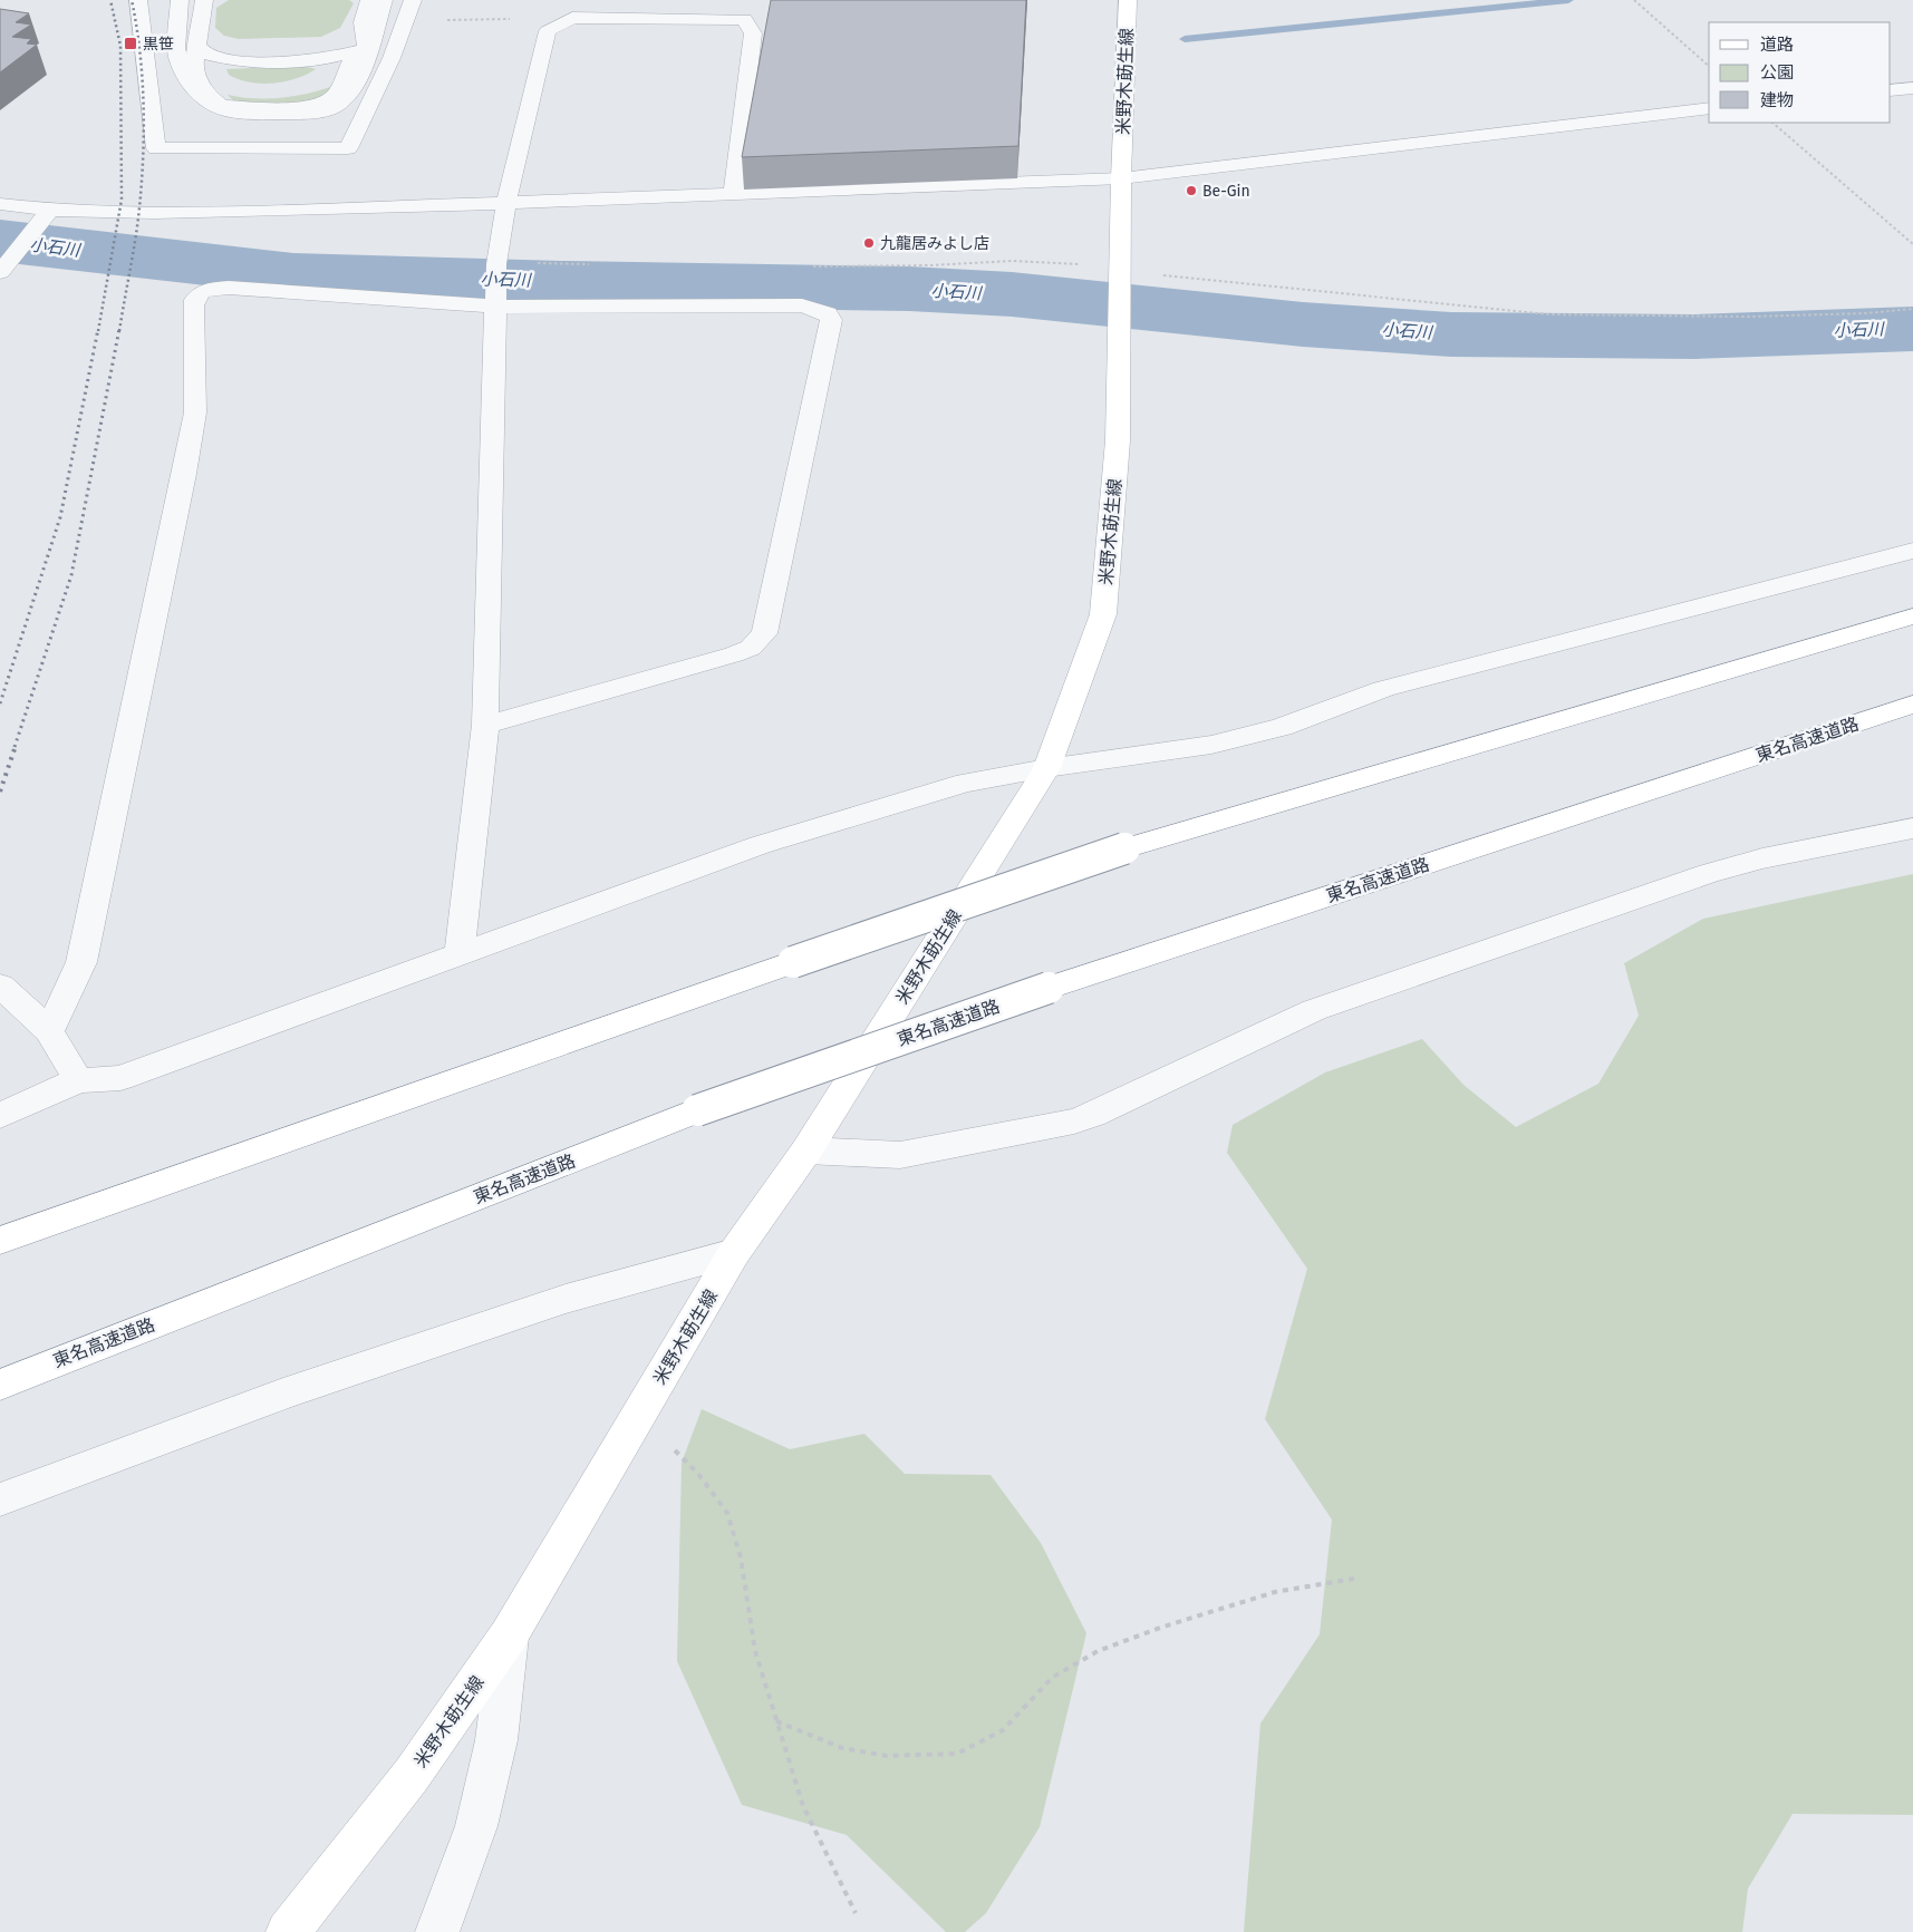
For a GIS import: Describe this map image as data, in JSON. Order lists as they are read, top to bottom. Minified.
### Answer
{"streets":{"main road":["米野木莇生線","東名高速道路"]},"water":["小石川"],"places":{"transit":["黒笹"],"other":["Be-Gin","九龍居みよし店"]},"legend":["道路","公園","建物"]}
